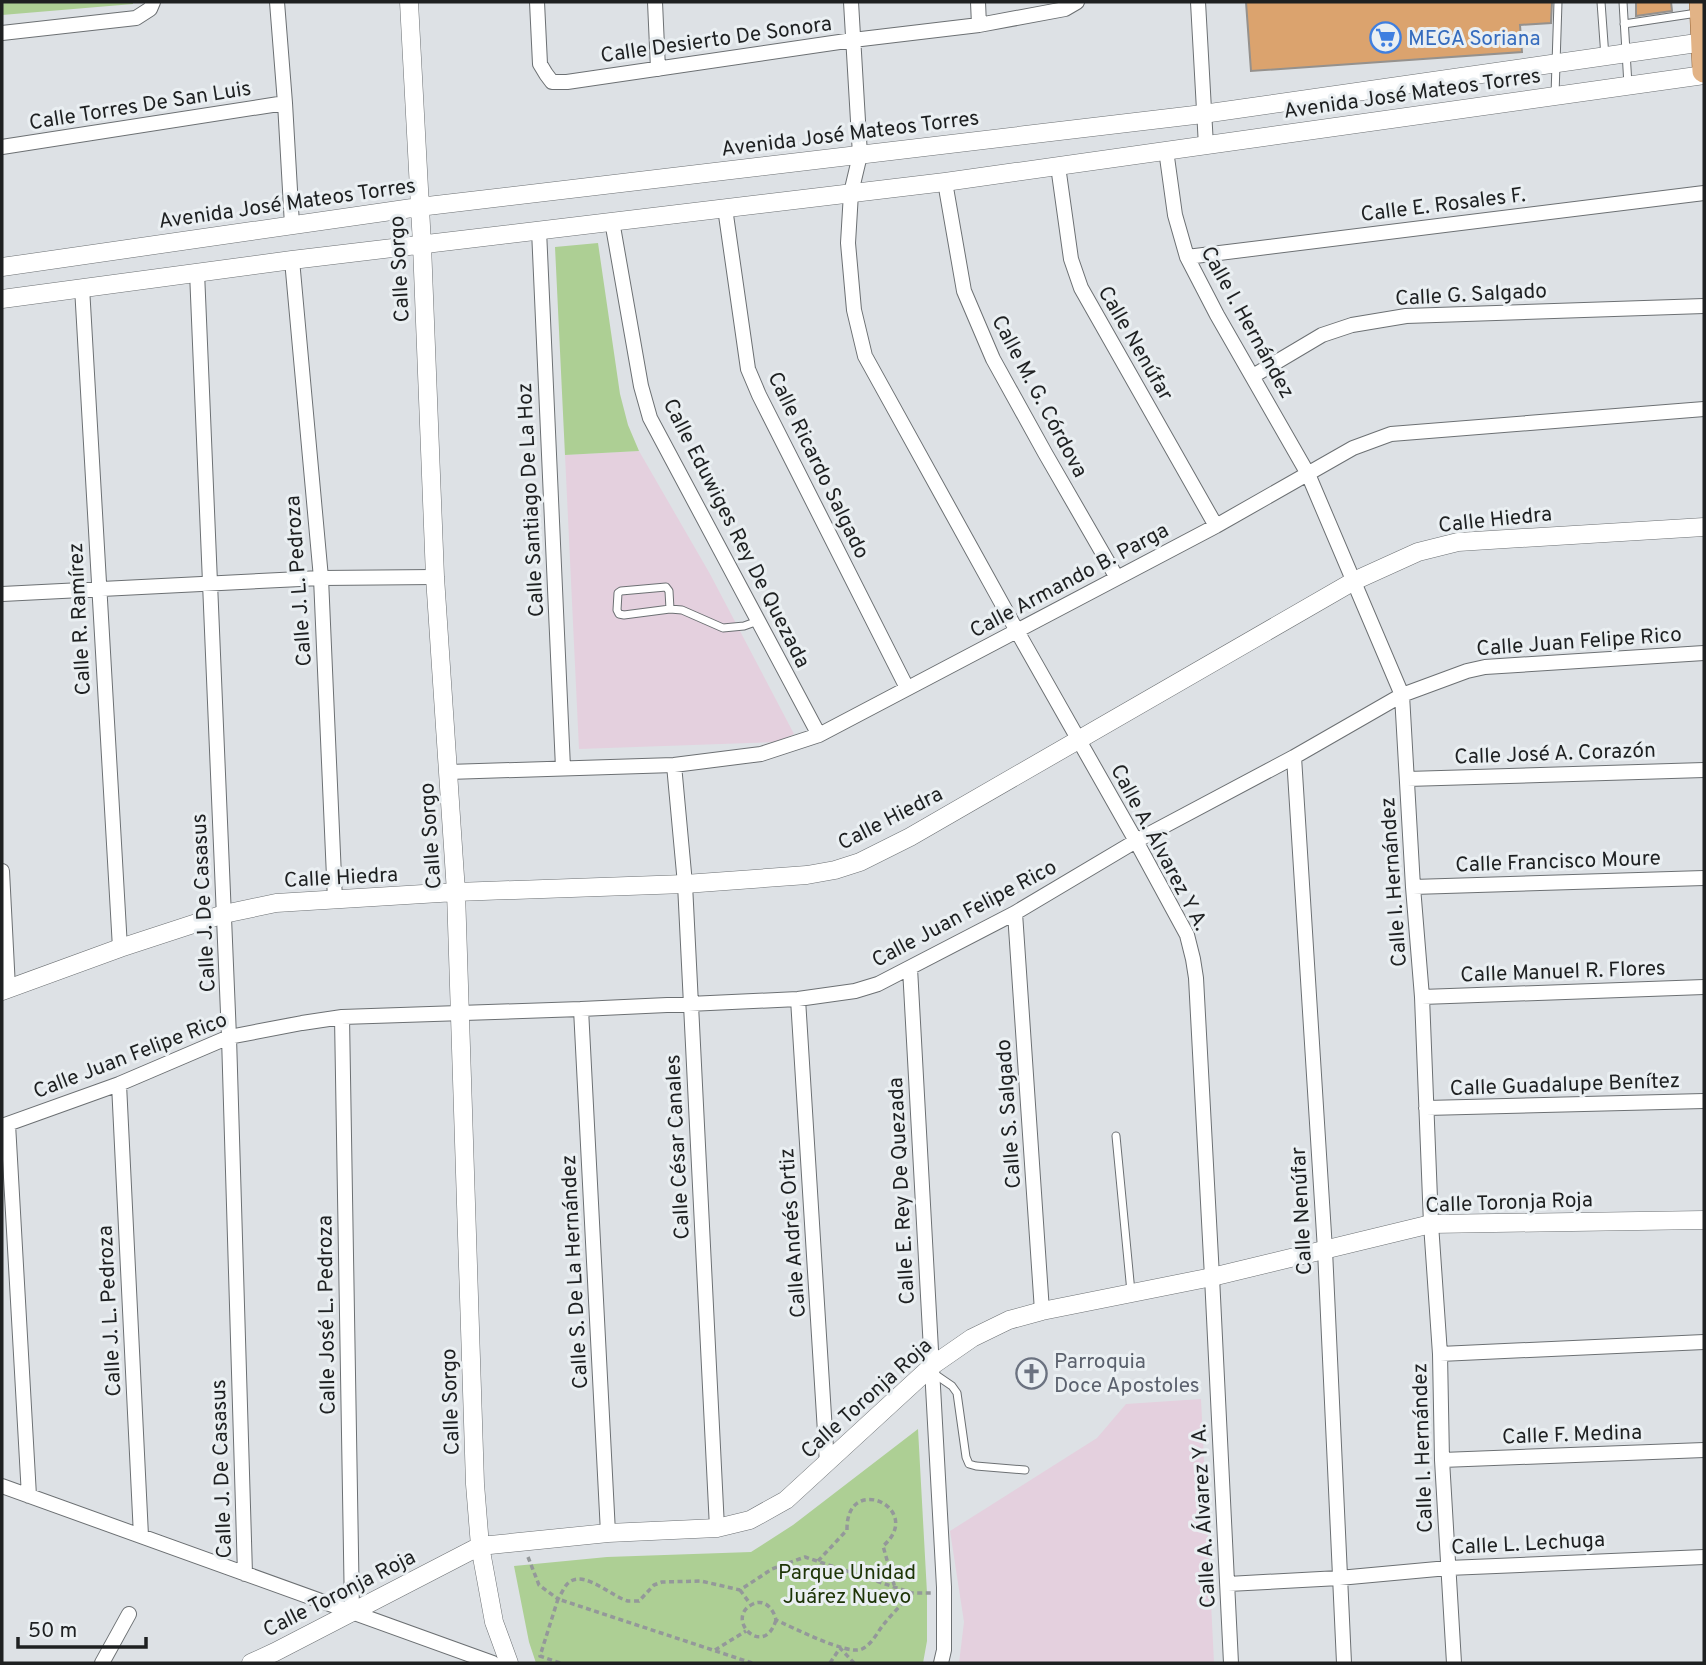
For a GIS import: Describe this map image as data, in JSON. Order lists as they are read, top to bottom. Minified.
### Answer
{"streets":{"street":["Calle Desierto De Sonora","Avenida José Mateos Torres","Calle Torres De San Luis","Calle E. Rosales F.","Calle Sorgo","Calle G. Salgado","Calle I. Hernández","Calle Nenúfar","Calle M. G. Córdova","Calle Ricardo Salgado","Calle Santiago De La Hoz","Calle Hiedra","Calle Eduwiges Rey De Quezada","Calle Armando B. Parga","Calle J. L. Pedroza","Calle R. Ramírez","Calle Juan Felipe Rico","Calle José A. Corazón","Calle A. Álvarez Y A.","Calle Francisco Moure","Calle J. De Casasus","Calle Manuel R. Flores","Calle Guadalupe Benítez","Calle S. Salgado","Calle César Canales","Calle E. Rey De Quezada","Calle Toronja Roja","Calle Andrés Ortiz","Calle S. De La Hernández","Calle José L. Pedroza","Calle F. Medina","Calle L. Lechuga"]},"crossings":[["Calle Desierto De Sonora","Calle A. Álvarez Y A."],["Avenida José Mateos Torres","Calle Sorgo"],["Avenida José Mateos Torres","Calle I. Hernández"],["Avenida José Mateos Torres","Calle Nenúfar"],["Avenida José Mateos Torres","Calle M. G. Córdova"],["Avenida José Mateos Torres","Calle Ricardo Salgado"],["Avenida José Mateos Torres","Calle Santiago De La Hoz"],["Avenida José Mateos Torres","Calle Eduwiges Rey De Quezada"],["Avenida José Mateos Torres","Calle J. L. Pedroza"],["Avenida José Mateos Torres","Calle R. Ramírez"],["Avenida José Mateos Torres","Calle A. Álvarez Y A."],["Avenida José Mateos Torres","Calle J. De Casasus"],["Calle E. Rosales F.","Calle I. Hernández"],["Calle Sorgo","Calle Hiedra"],["Calle Sorgo","Calle Armando B. Parga"],["Calle Sorgo","Calle Juan Felipe Rico"],["Calle Sorgo","Calle Toronja Roja"],["Calle G. Salgado","Calle I. Hernández"],["Calle I. Hernández","Calle Hiedra"],["Calle I. Hernández","Calle Armando B. Parga"],["Calle I. Hernández","Calle Juan Felipe Rico"],["Calle I. Hernández","Calle José A. Corazón"],["Calle I. Hernández","Calle Francisco Moure"],["Calle I. Hernández","Calle Manuel R. Flores"],["Calle I. Hernández","Calle Guadalupe Benítez"],["Calle I. Hernández","Calle Toronja Roja"],["Calle I. Hernández","Calle F. Medina"],["Calle I. Hernández","Calle L. Lechuga"],["Calle Nenúfar","Calle Armando B. Parga"],["Calle Nenúfar","Calle Juan Felipe Rico"],["Calle Nenúfar","Calle Toronja Roja"],["Calle Nenúfar","Calle L. Lechuga"],["Calle M. G. Córdova","Calle Armando B. Parga"],["Calle Ricardo Salgado","Calle Armando B. Parga"],["Calle Santiago De La Hoz","Calle Armando B. Parga"],["Calle Hiedra","Calle J. L. Pedroza"],["Calle Hiedra","Calle R. Ramírez"],["Calle Hiedra","Calle A. Álvarez Y A."],["Calle Hiedra","Calle J. De Casasus"],["Calle Hiedra","Calle César Canales"],["Calle Eduwiges Rey De Quezada","Calle Armando B. Parga"],["Calle Armando B. Parga","Calle A. Álvarez Y A."],["Calle Armando B. Parga","Calle César Canales"],["Calle J. L. Pedroza","Calle Juan Felipe Rico"],["Calle Juan Felipe Rico","Calle A. Álvarez Y A."],["Calle Juan Felipe Rico","Calle J. De Casasus"],["Calle Juan Felipe Rico","Calle S. Salgado"],["Calle Juan Felipe Rico","Calle César Canales"],["Calle Juan Felipe Rico","Calle E. Rey De Quezada"],["Calle Juan Felipe Rico","Calle Andrés Ortiz"],["Calle Juan Felipe Rico","Calle S. De La Hernández"],["Calle Juan Felipe Rico","Calle José L. Pedroza"],["Calle A. Álvarez Y A.","Calle Toronja Roja"],["Calle A. Álvarez Y A.","Calle L. Lechuga"],["Calle S. Salgado","Calle Toronja Roja"],["Calle César Canales","Calle Toronja Roja"],["Calle E. Rey De Quezada","Calle Toronja Roja"],["Calle Toronja Roja","Calle Andrés Ortiz"],["Calle Toronja Roja","Calle S. De La Hernández"],["Calle Toronja Roja","Calle José L. Pedroza"]],"parks":["Parque Unidad Juárez Nuevo"],"places":{"supermarket":["MEGA Soriana"],"church":["Parroquia Doce Apostoles"]},"scale_bar":"50 m"}
